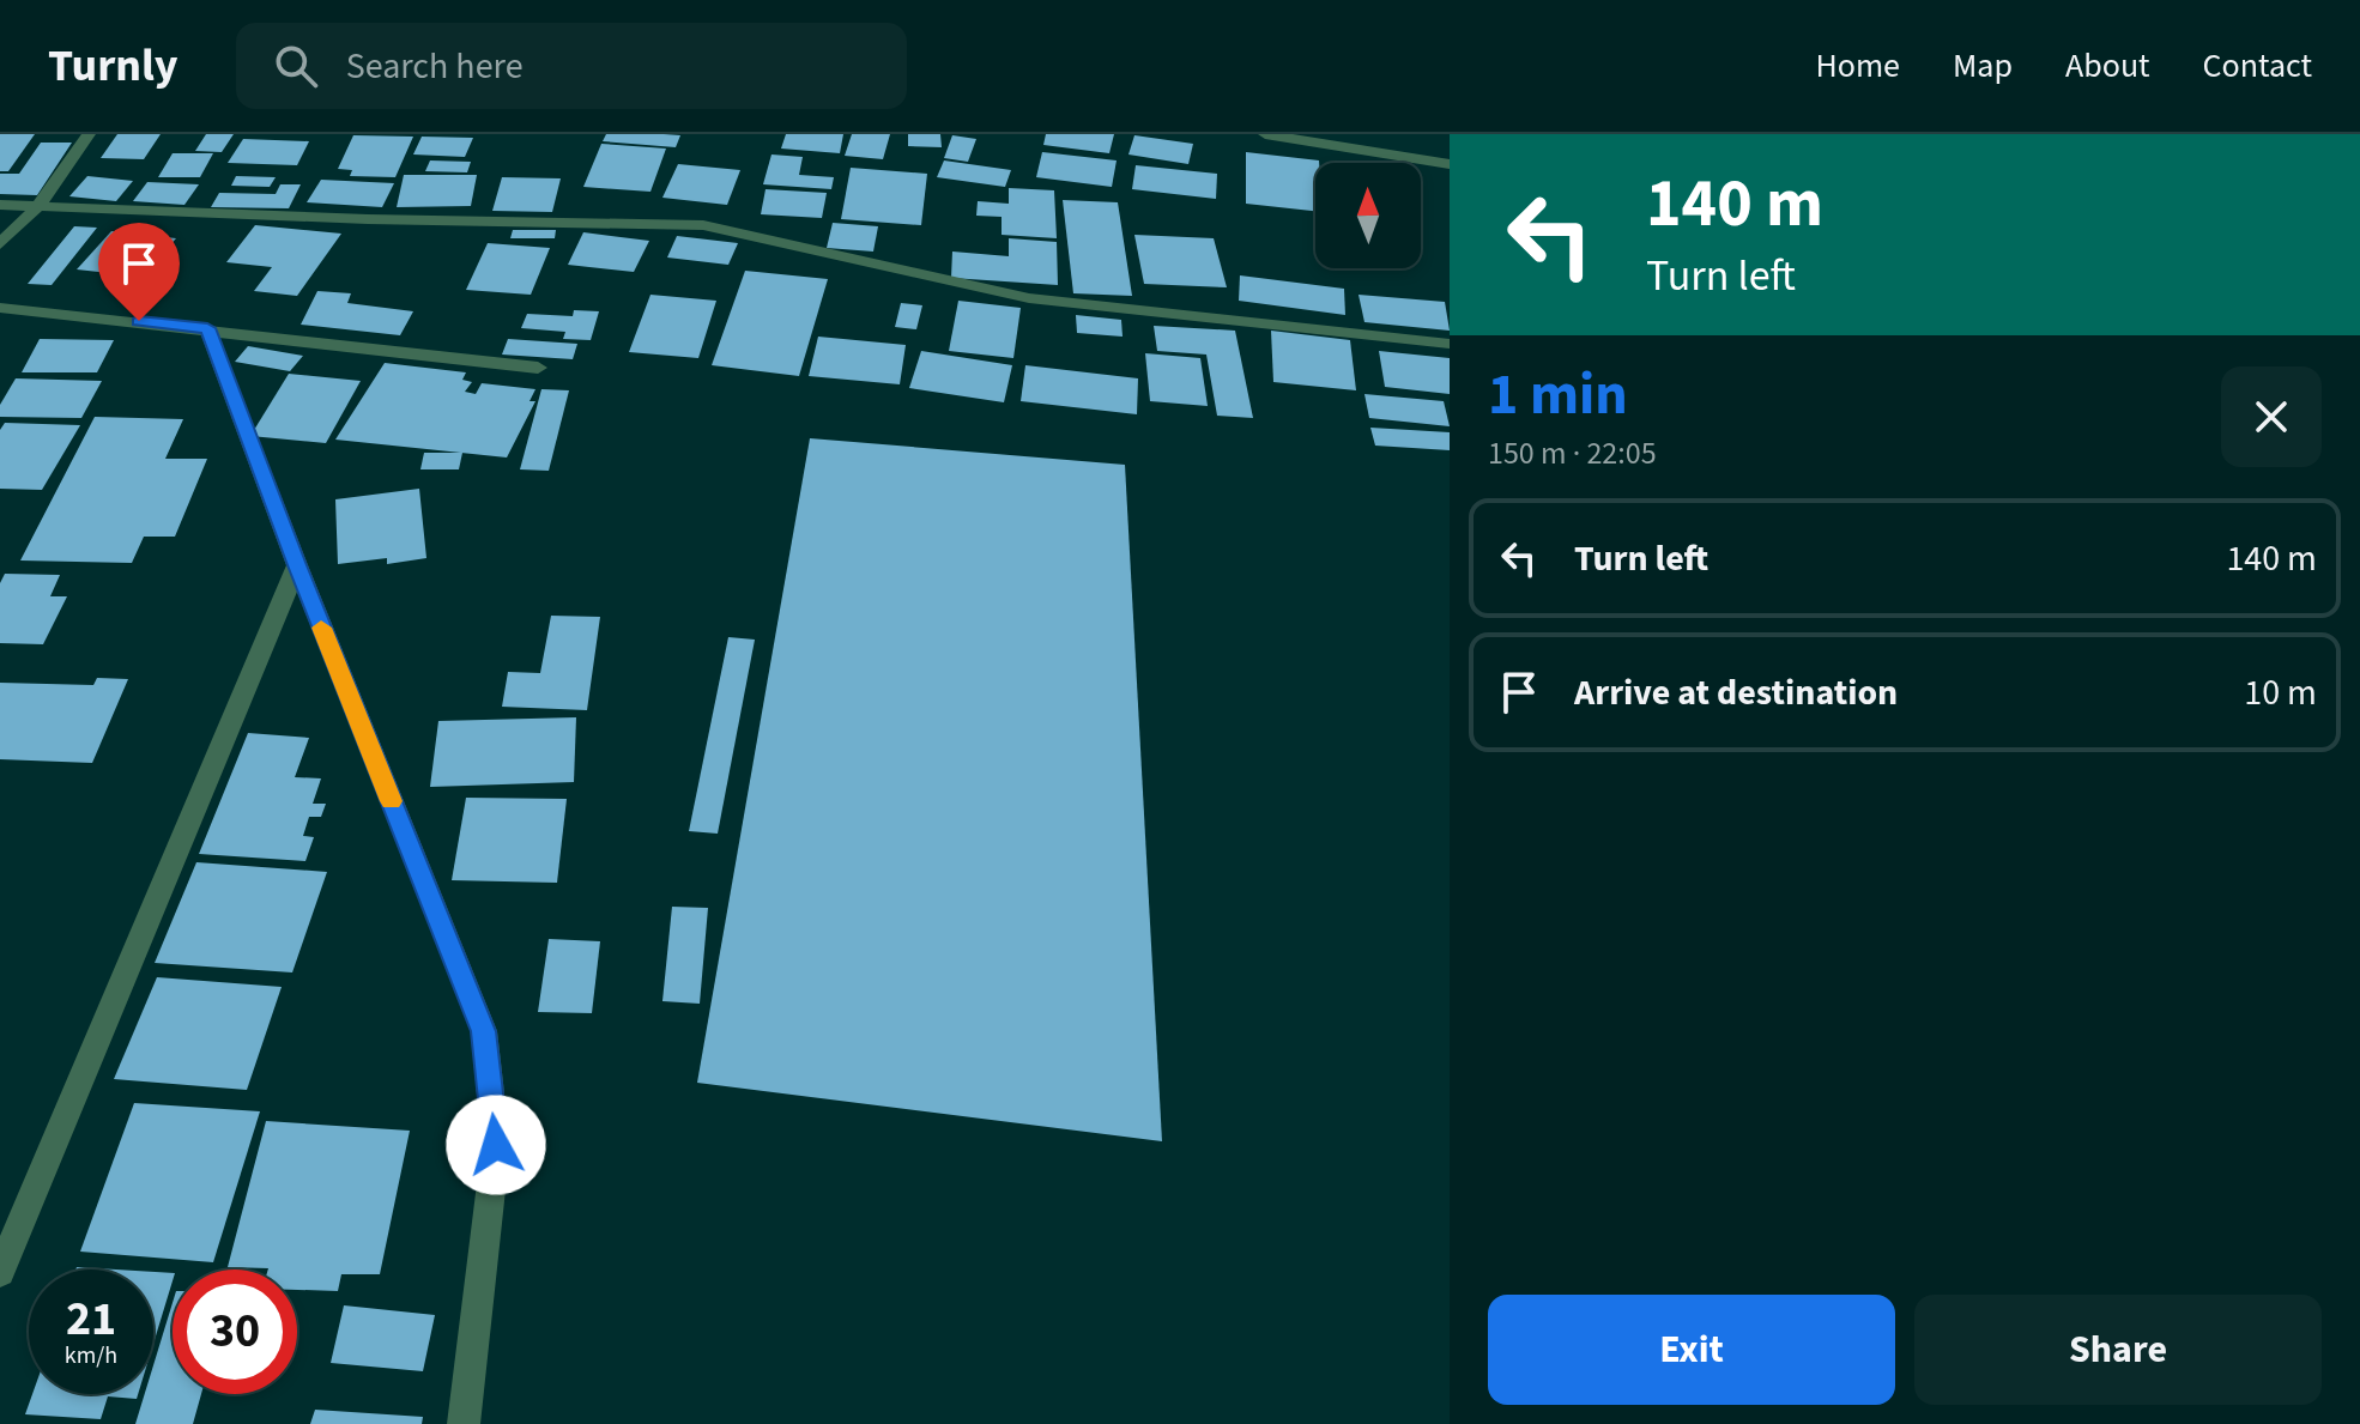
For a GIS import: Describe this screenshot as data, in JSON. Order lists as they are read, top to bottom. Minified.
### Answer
{"north":"top","page":{"header":"Turnly","search":"Search here","nav":["Home","Map","About","Contact"],"turn":["140 m","Turn left"],"heading":["1 min","150 m · 22:05"],"list":[{"name":"Turn left","value":"140 m"},{"name":"Arrive at destination","value":"10 m"}],"speed":"21 km/h","limit":"30","buttons":["Exit","Share"]}}
